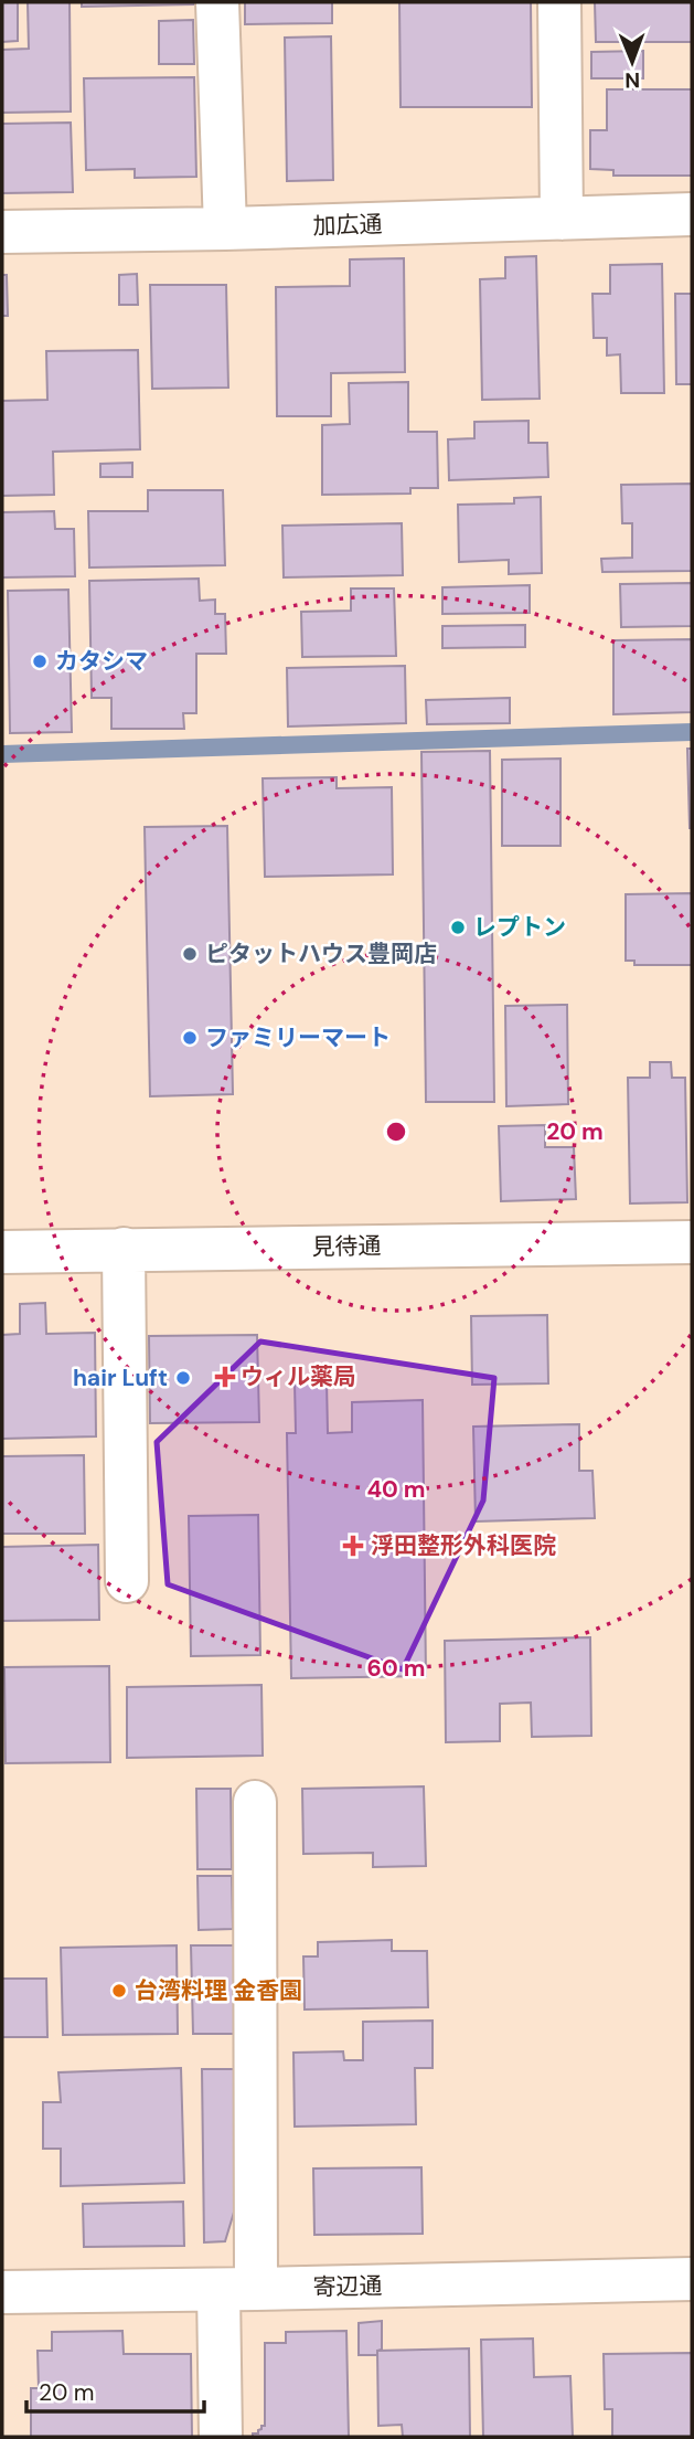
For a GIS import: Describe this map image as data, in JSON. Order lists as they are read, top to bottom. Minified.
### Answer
{"streets":{"street":["加広通","見待通","寄辺通"]},"places":{"other":["カタシマ","レプトン","ピタットハウス豊岡店","ファミリーマート","hair Luft","台湾料理 金香園"],"health":["ウィル薬局","浮田整形外科医院"]},"scale_bar":"20 m","north":"bottom","rings":["20 m","40 m","60 m"]}
